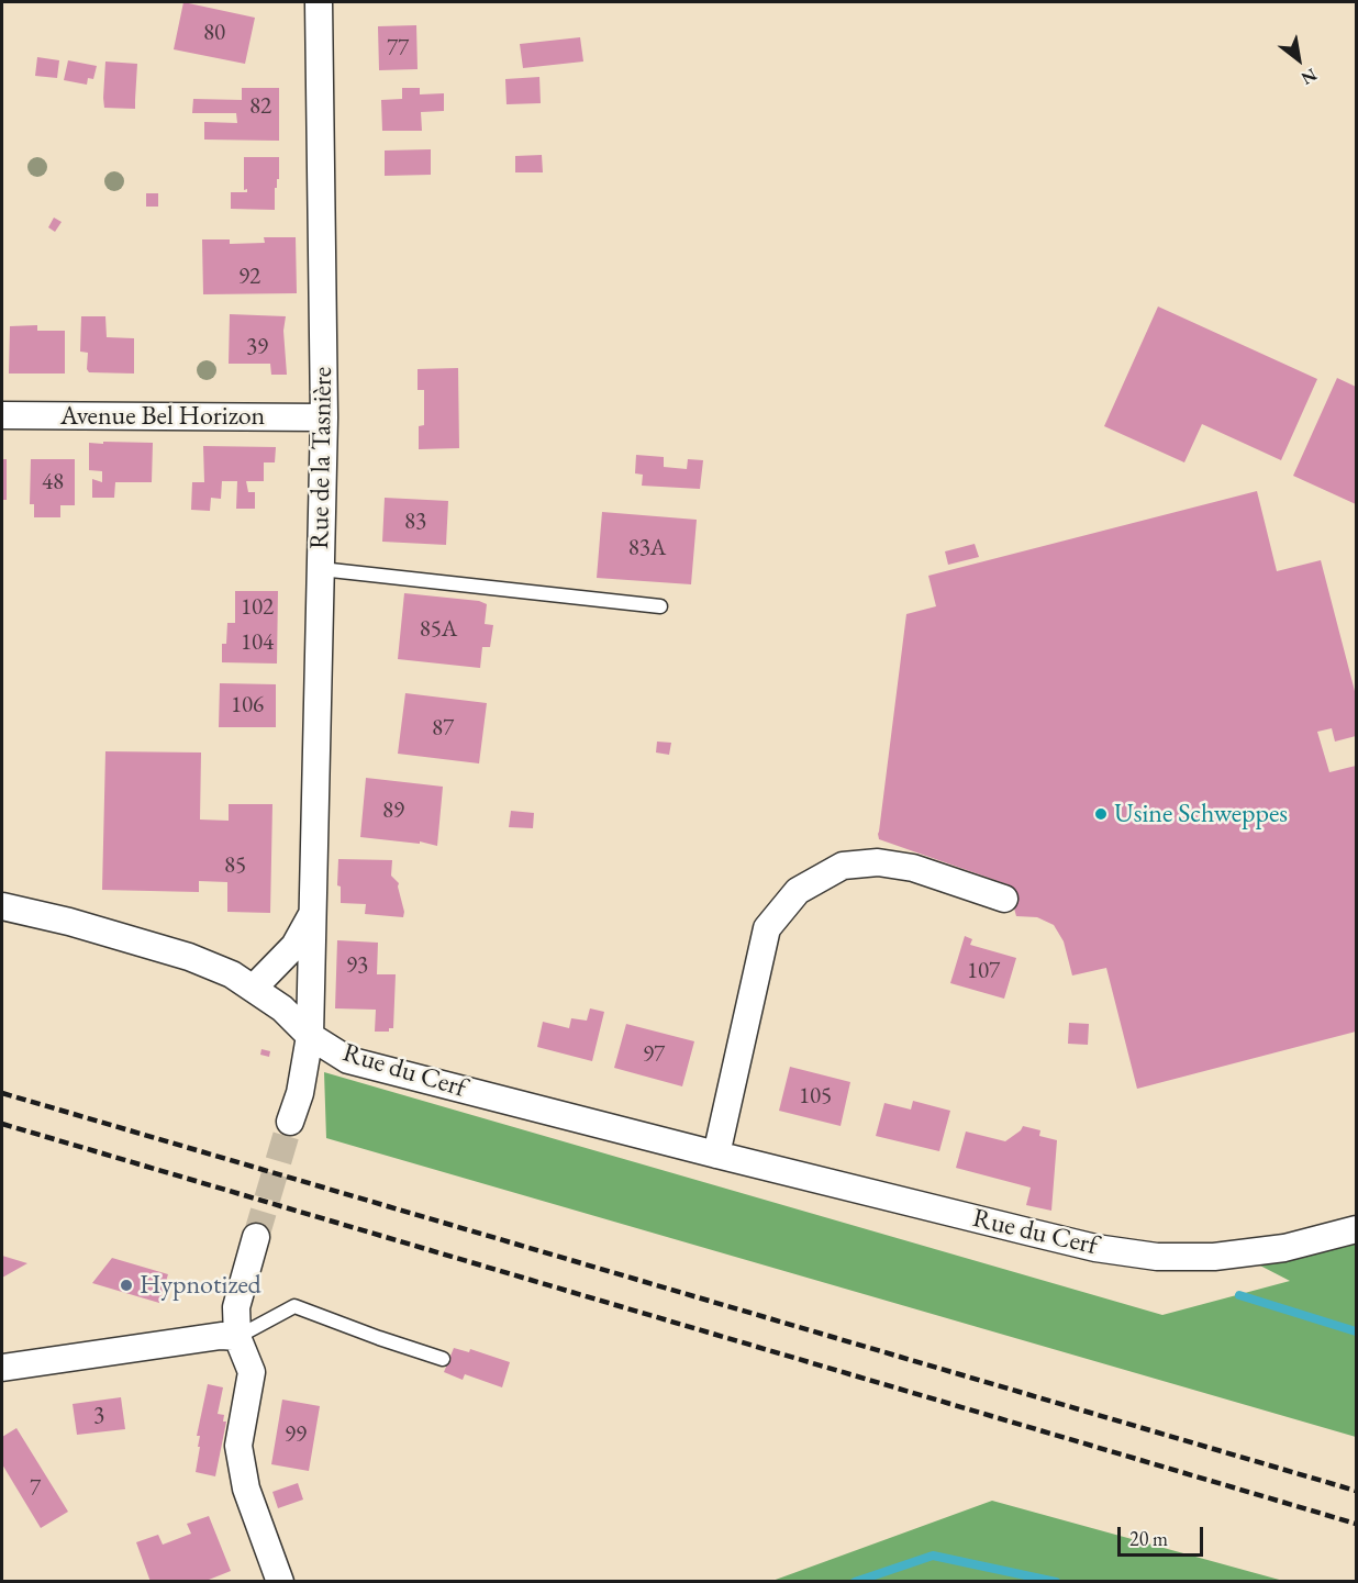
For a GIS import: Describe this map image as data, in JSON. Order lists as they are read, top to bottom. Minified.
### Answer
{"streets":{"street":["Avenue Bel Horizon","Rue de la Tasnière","Rue du Cerf"]},"crossings":[["Avenue Bel Horizon","Rue de la Tasnière"],["Rue de la Tasnière","Rue du Cerf"]],"places":["Usine Schweppes","Hypnotized"],"house_numbers":["80","77","82","92","39","48","83","83A","102","85A","104","106","87","89","85","93","107","97","105","3","99","7"],"scale_bar":"20 m","north":"bottom right"}
